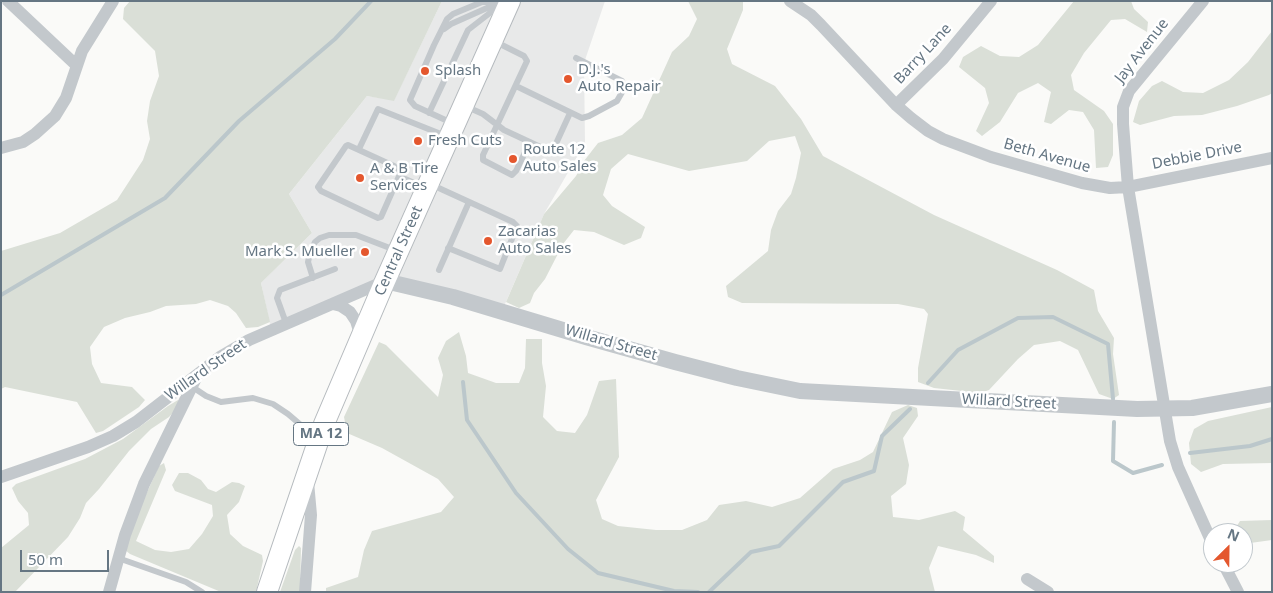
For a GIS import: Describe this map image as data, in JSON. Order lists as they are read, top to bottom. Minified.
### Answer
{"streets":{"main road":["Central Street","MA 12"],"street":["Jay Avenue","Barry Lane","Beth Avenue","Debbie Drive","Willard Street"]},"crossings":[["Jay Avenue","Beth Avenue"],["Jay Avenue","Debbie Drive"],["Barry Lane","Beth Avenue"],["Beth Avenue","Debbie Drive"],["Central Street","Willard Street"]],"places":["Splash","D.J.'s Auto Repair","Fresh Cuts","Route 12 Auto Sales","A & B Tire Services","Zacarias Auto Sales","Mark S. Mueller"],"scale_bar":"50 m","north":"top right"}
